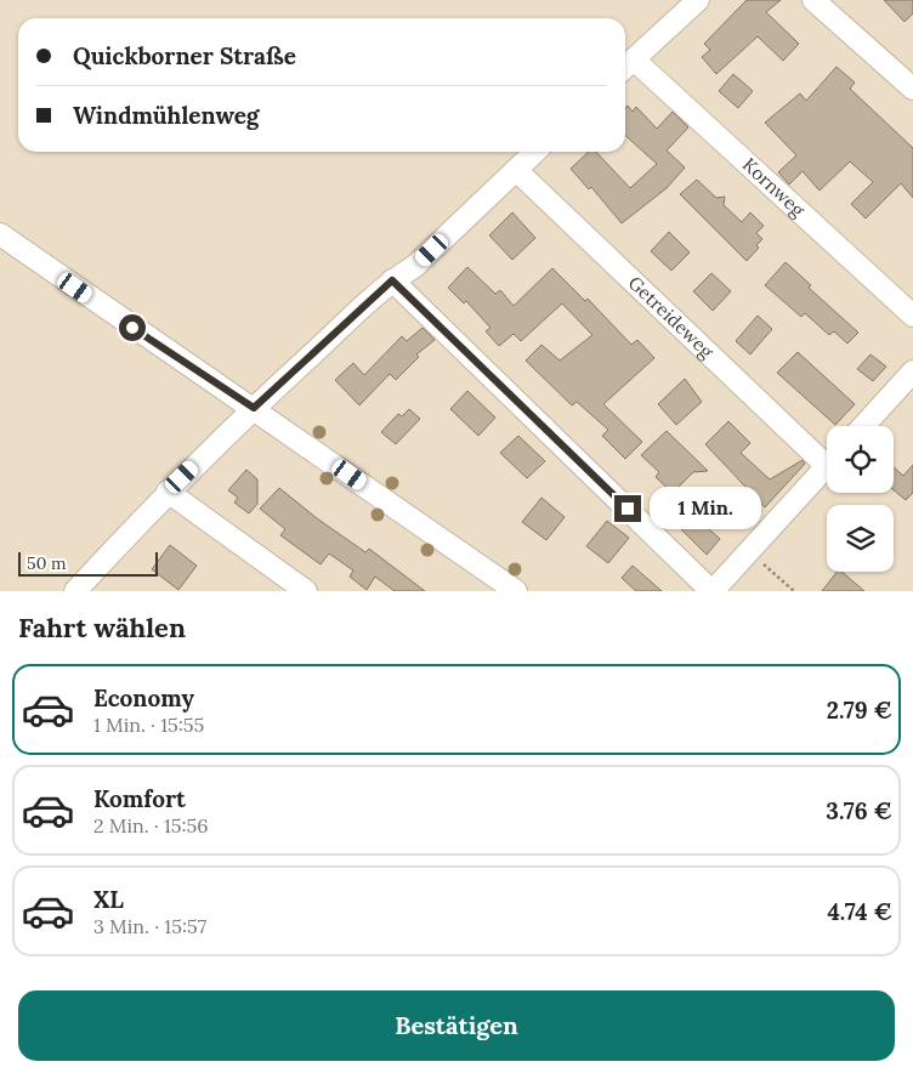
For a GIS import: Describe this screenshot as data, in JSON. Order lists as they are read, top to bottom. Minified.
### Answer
{"streets":{"street":["Kornweg","Getreideweg"]},"scale_bar":"50 m","page":{"banner":["Quickborner Straße","Windmühlenweg"],"bubble":"1 Min.","scale":"50 m","heading":"Fahrt wählen","list":[{"name":"Economy","note":"1 Min. · 15:55","value":"2.79 €"},{"name":"Komfort","note":"2 Min. · 15:56","value":"3.76 €"},{"name":"XL","note":"3 Min. · 15:57","value":"4.74 €"}],"buttons":"Bestätigen"}}
